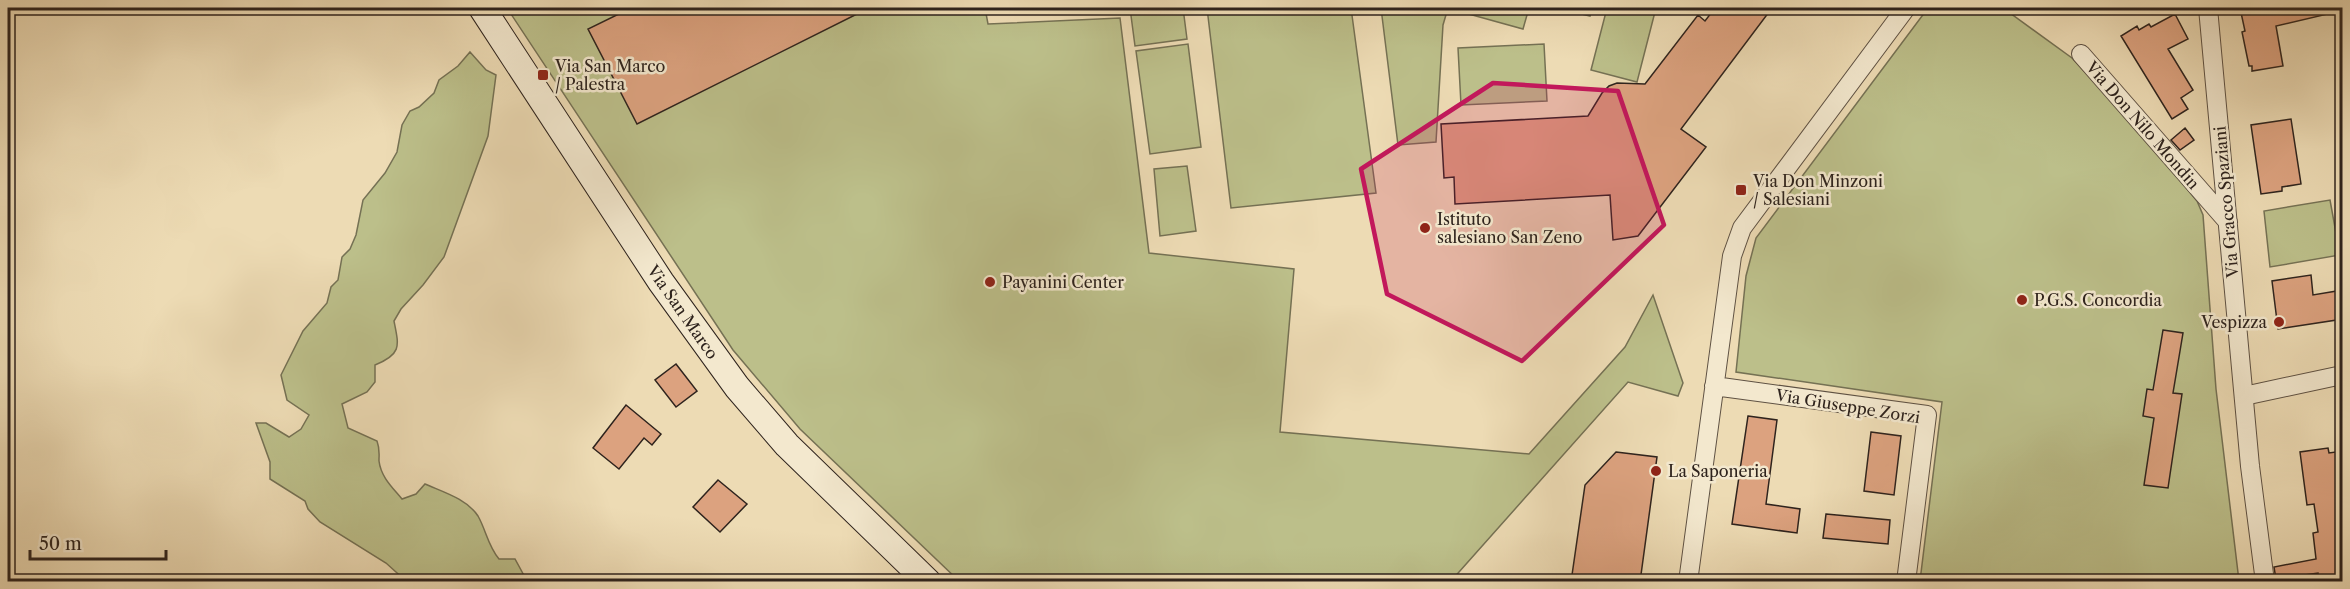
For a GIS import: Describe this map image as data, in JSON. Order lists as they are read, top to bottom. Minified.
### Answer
{"streets":{"main road":["Via San Marco"],"street":["Via Don Nilo Mondin","Via Gracco Spaziani","Via Giuseppe Zorzi"]},"crossings":[["Via Don Nilo Mondin","Via Gracco Spaziani"]],"places":{"transit":["Via San Marco / Palestra","Via Don Minzoni / Salesiani"],"other":["Istituto salesiano San Zeno","Payanini Center","P.G.S. Concordia","Vespizza","La Saponeria"]},"scale_bar":"50 m"}
